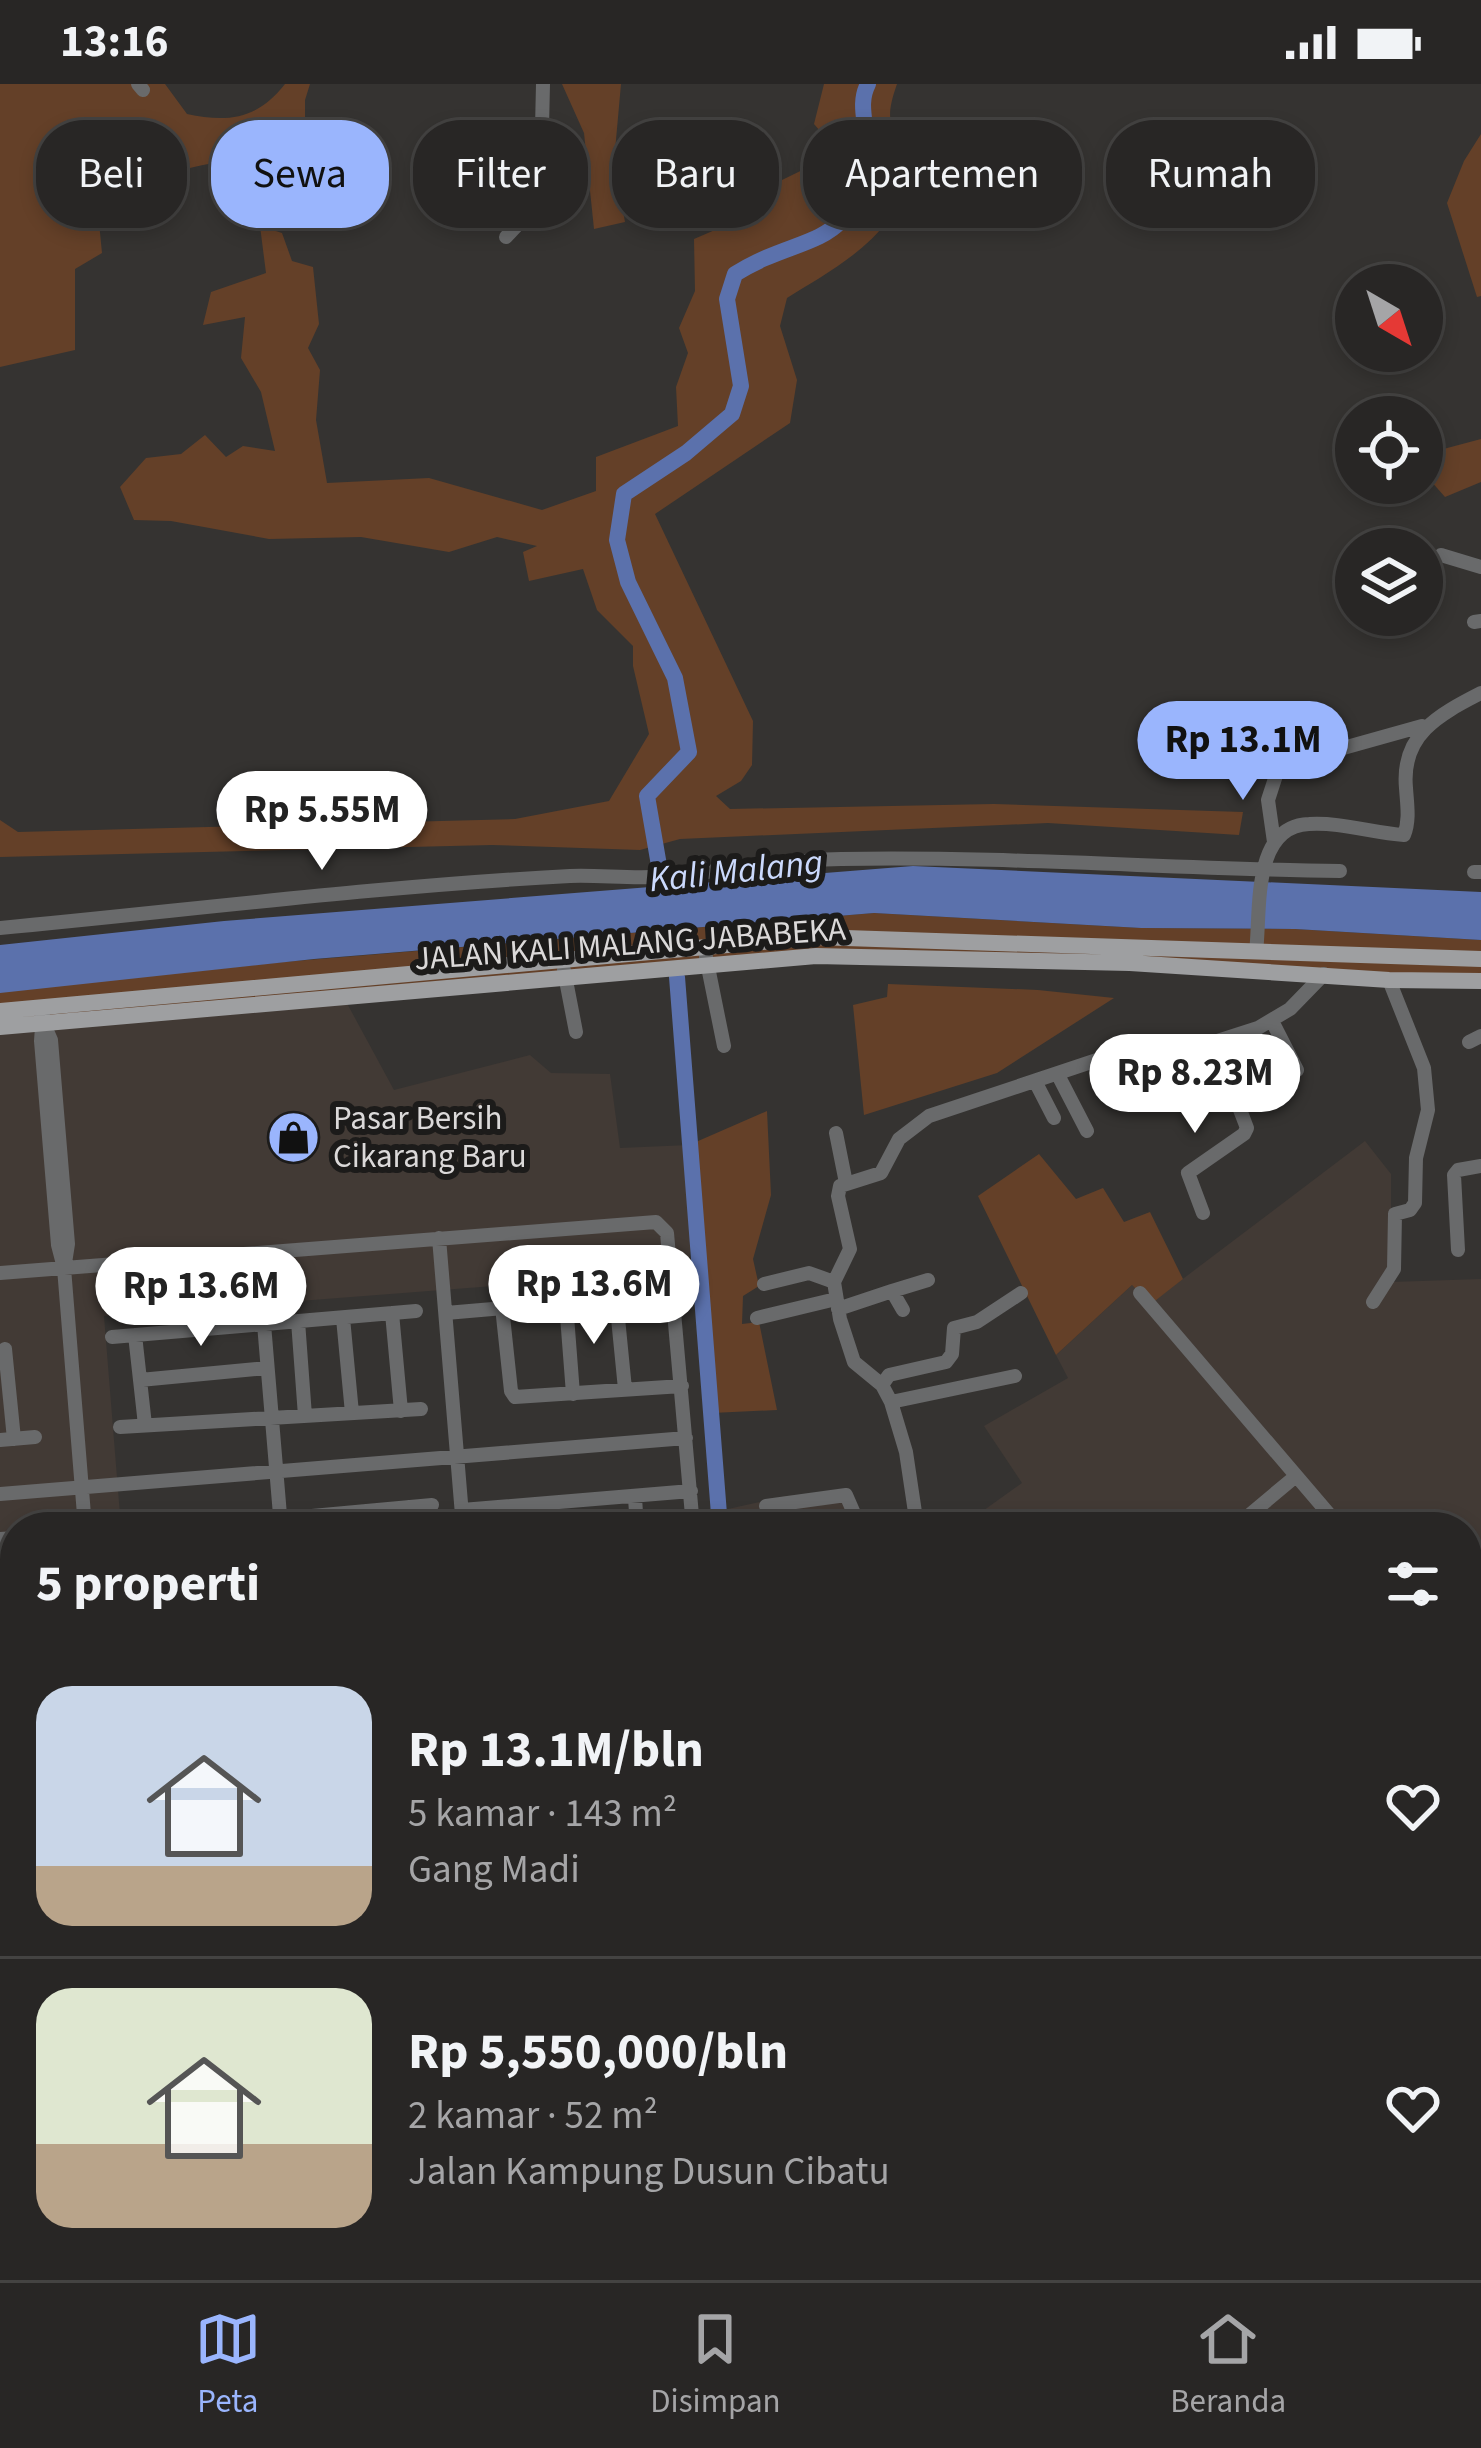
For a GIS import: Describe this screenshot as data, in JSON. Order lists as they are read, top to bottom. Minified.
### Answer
{"streets":{"main road":["JALAN KALI MALANG JABABEKA"]},"water":["Kali Malang"],"places":{"shop":["Pasar Bersih Cikarang Baru"]},"north":"bottom right","page":{"status":"13:16","chip":["Beli","Sewa","Filter","Baru","Apartemen","Rumah"],"price":["Rp 13.1M","Rp 5.55M","Rp 8.23M","Rp 13.6M","Rp 13.6M"],"heading":"5 properti","list":[{"name":"Rp 13.1M/bln","note":"5 kamar · 143 m² · Gang Madi"},{"name":"Rp 5,550,000/bln","note":"2 kamar · 52 m² · Jalan Kampung Dusun Cibatu"}],"tabs":["Peta","Disimpan","Beranda"]}}
